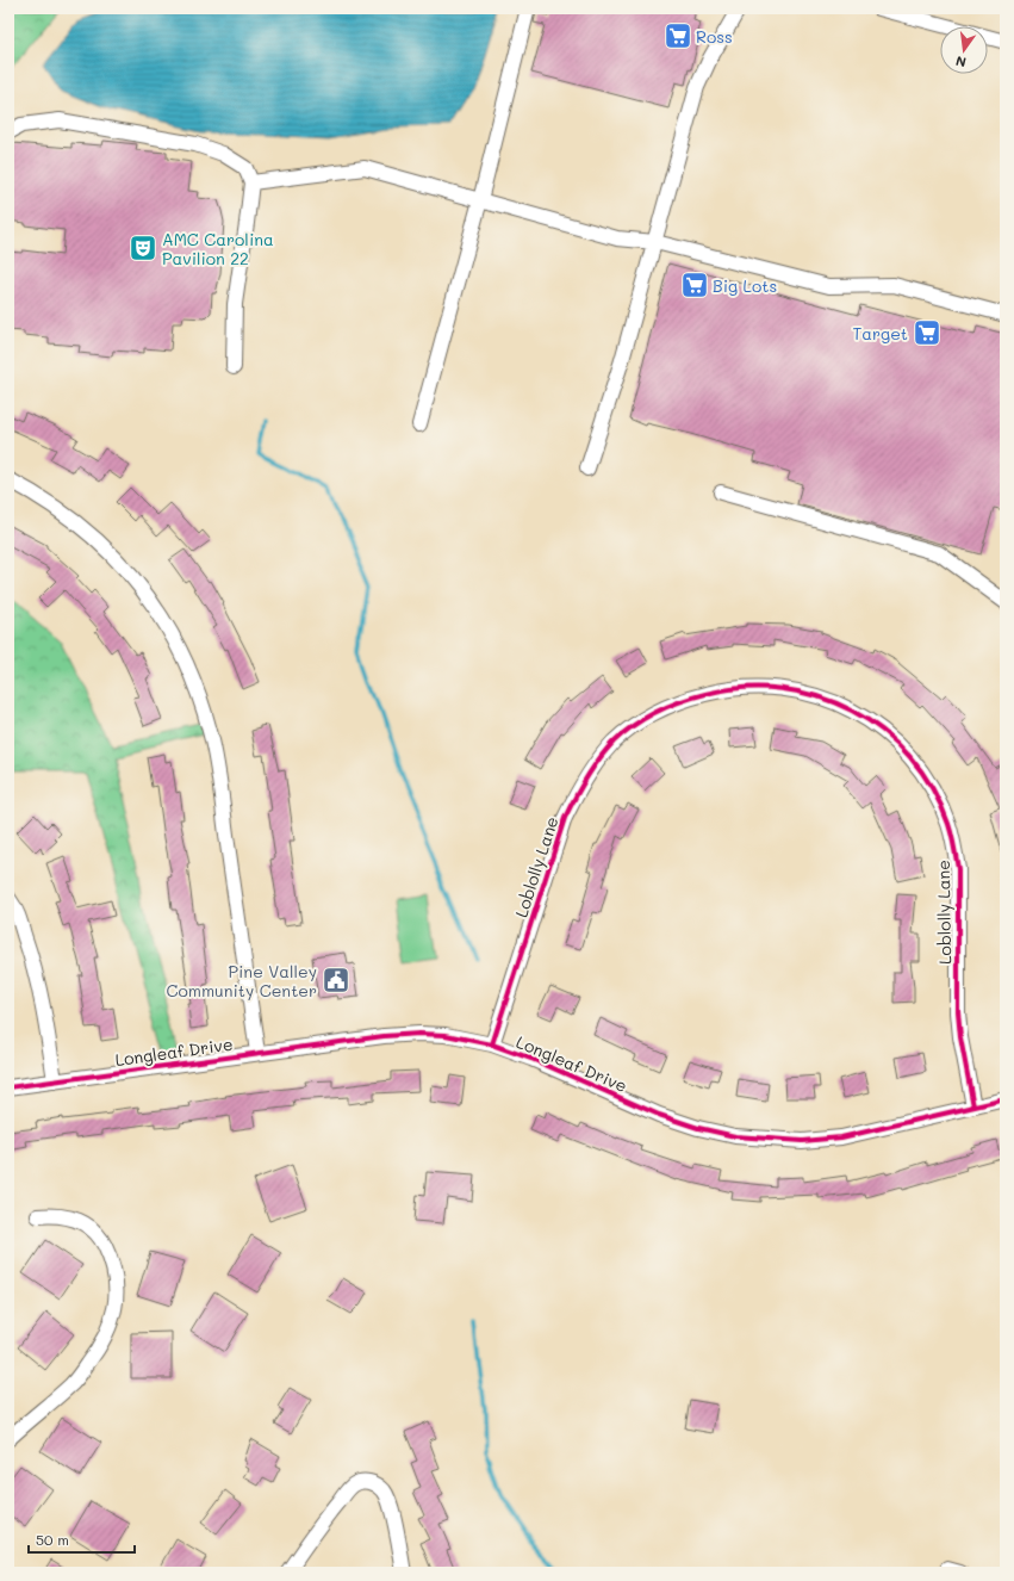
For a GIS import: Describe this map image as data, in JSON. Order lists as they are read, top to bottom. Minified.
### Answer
{"streets":{"street":["Loblolly Lane","Longleaf Drive"]},"crossings":[["Loblolly Lane","Longleaf Drive"]],"places":{"supermarket":["Ross","Big Lots","Target"],"theatre":["AMC Carolina Pavilion 22"],"public building":["Pine Valley Community Center"]},"scale_bar":"50 m","north":"bottom"}
